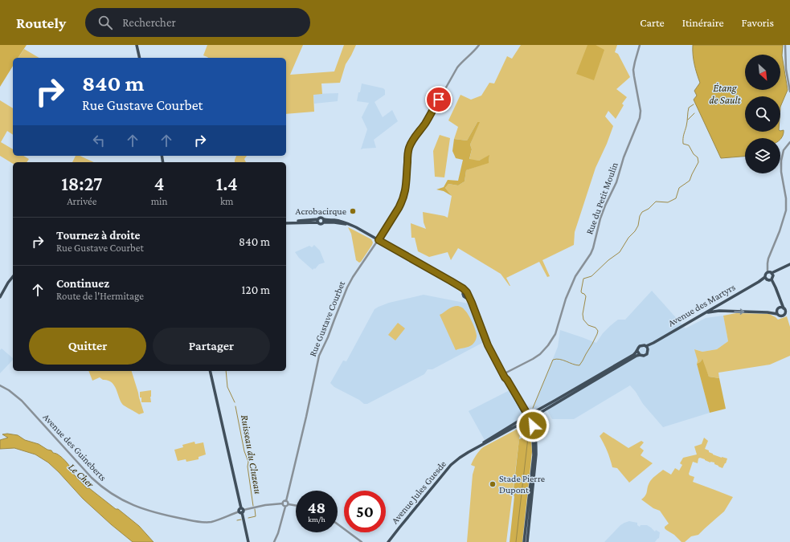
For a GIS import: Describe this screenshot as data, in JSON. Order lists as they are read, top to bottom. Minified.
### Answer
{"streets":{"main road":["Avenue des Martyrs","Avenue Jules Guesde"],"street":["Rue du Petit Moulin","Rue Gustave Courbet","Avenue des Guineberts"]},"crossings":[["Rue Gustave Courbet","Avenue des Guineberts"]],"water":["Étang de Sault","Ruisseau du Cluzeau","Le Cher"],"places":["Acrobacirque","Stade Pierre Dupont"],"north":"bottom right","page":{"header":"Routely","search":"Rechercher","nav":["Carte","Itinéraire","Favoris"],"turn":["840 m","Rue Gustave Courbet"],"eta":["18:27","Arrivée","4","min","1.4","km"],"list":[{"name":"Tournez à droite","note":"Rue Gustave Courbet","value":"840 m"},{"name":"Continuez","note":"Route de l'Hermitage","value":"120 m"}],"buttons":["Quitter","Partager"],"speed":"48 km/h","limit":"50"}}
